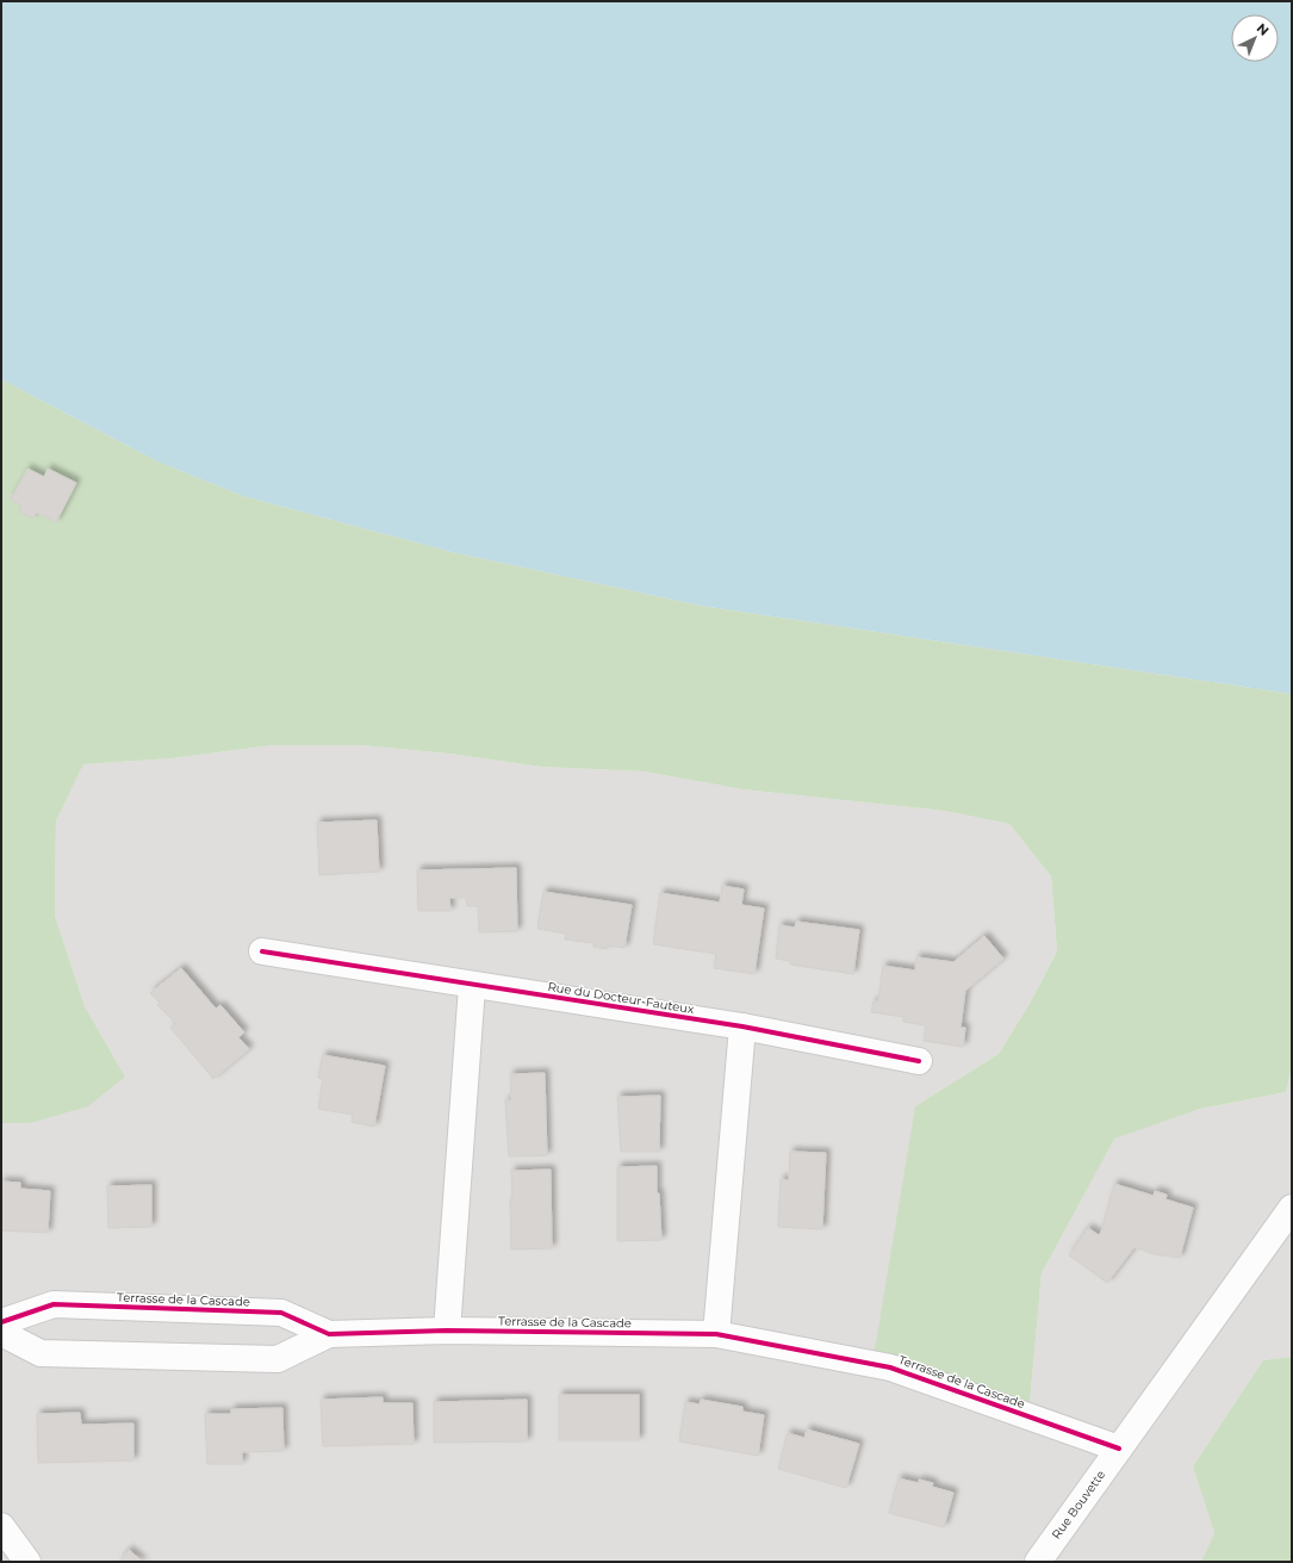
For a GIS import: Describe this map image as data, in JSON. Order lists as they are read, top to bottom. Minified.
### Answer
{"streets":{"street":["Rue du Docteur-Fauteux","Terrasse de la Cascade","Rue Bouvette"]},"crossings":[["Terrasse de la Cascade","Rue Bouvette"]],"north":"top right"}
